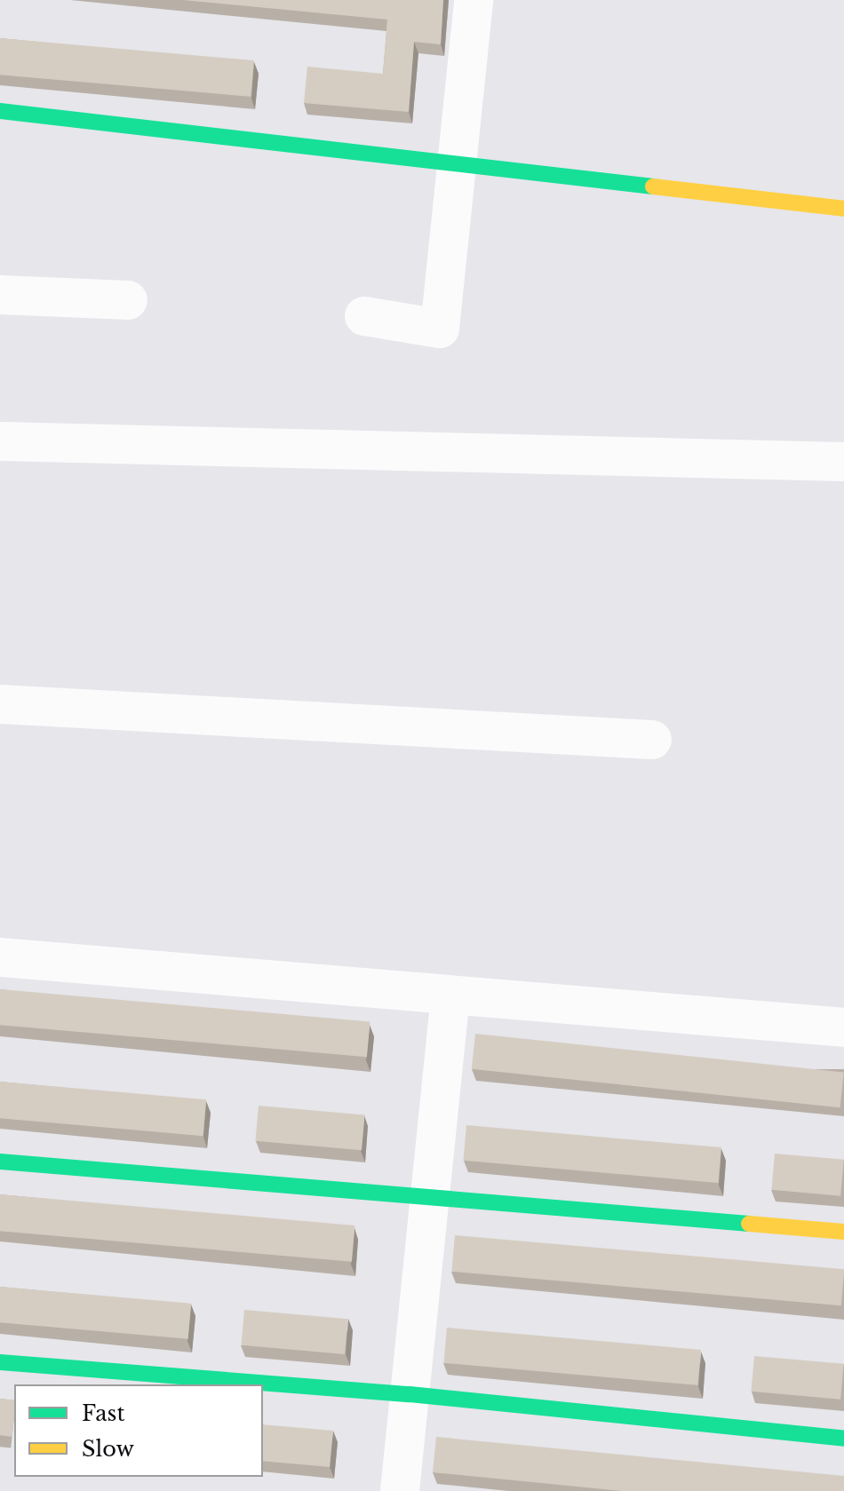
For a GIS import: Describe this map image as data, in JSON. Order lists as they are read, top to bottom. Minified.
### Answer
{"legend":["Fast","Slow"]}
